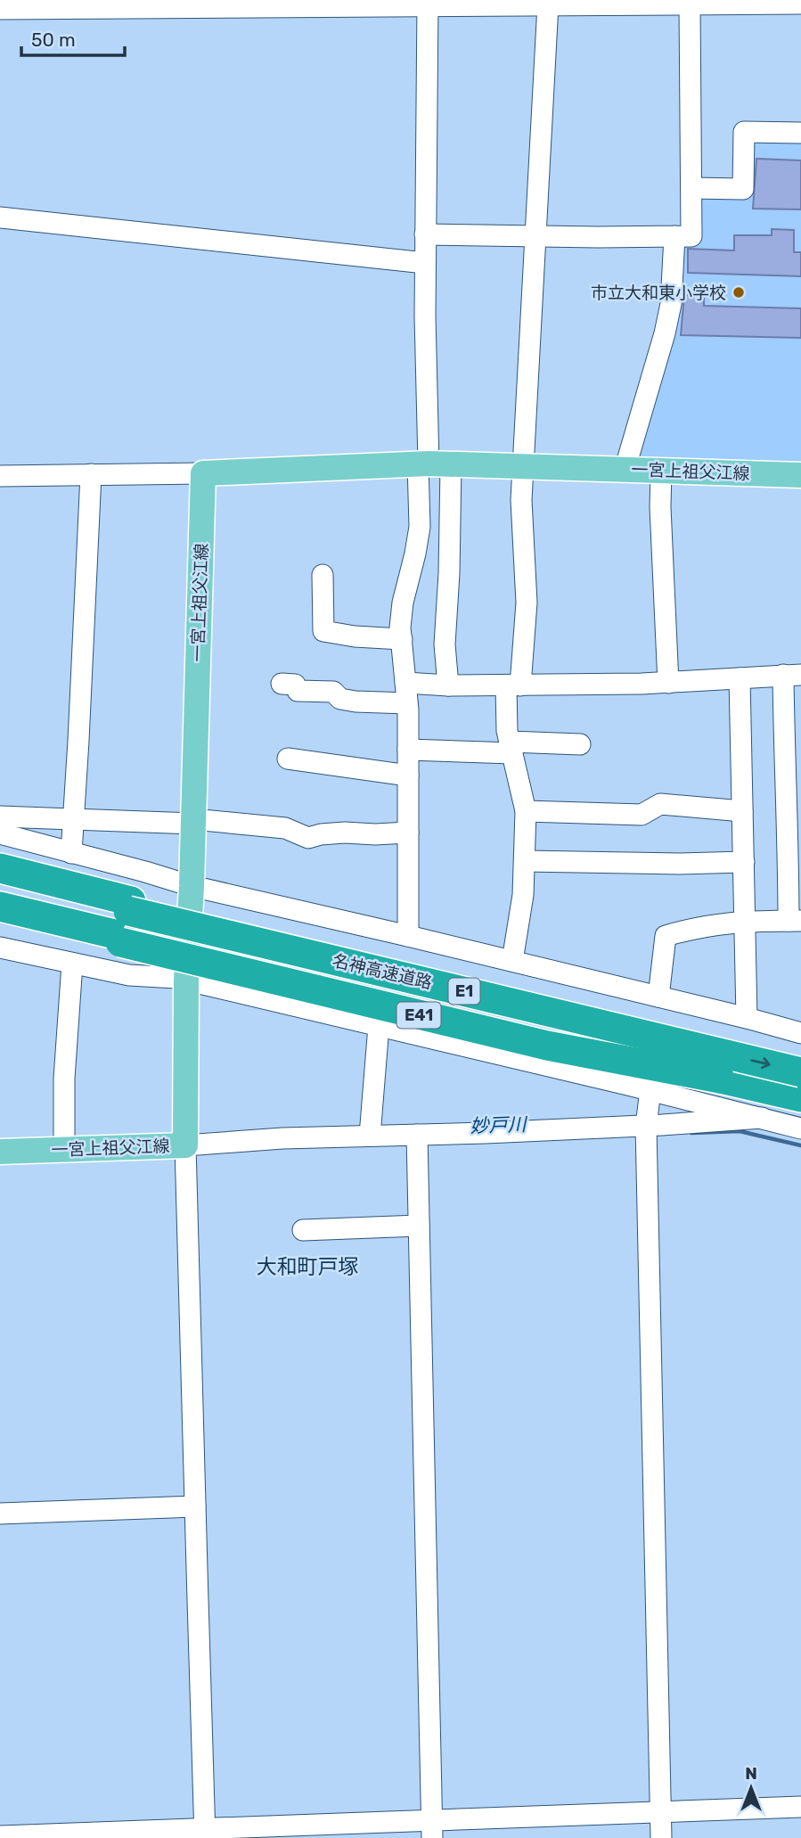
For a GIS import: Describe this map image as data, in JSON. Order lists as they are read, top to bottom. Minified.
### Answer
{"streets":{"highway":["名神高速道路","E1","E41"],"main road":["一宮上祖父江線"]},"crossings":[["名神高速道路","E41"]],"districts":["大和町戸塚"],"water":["妙戸川"],"places":["市立大和東小学校"],"scale_bar":"50 m","north":"top"}
